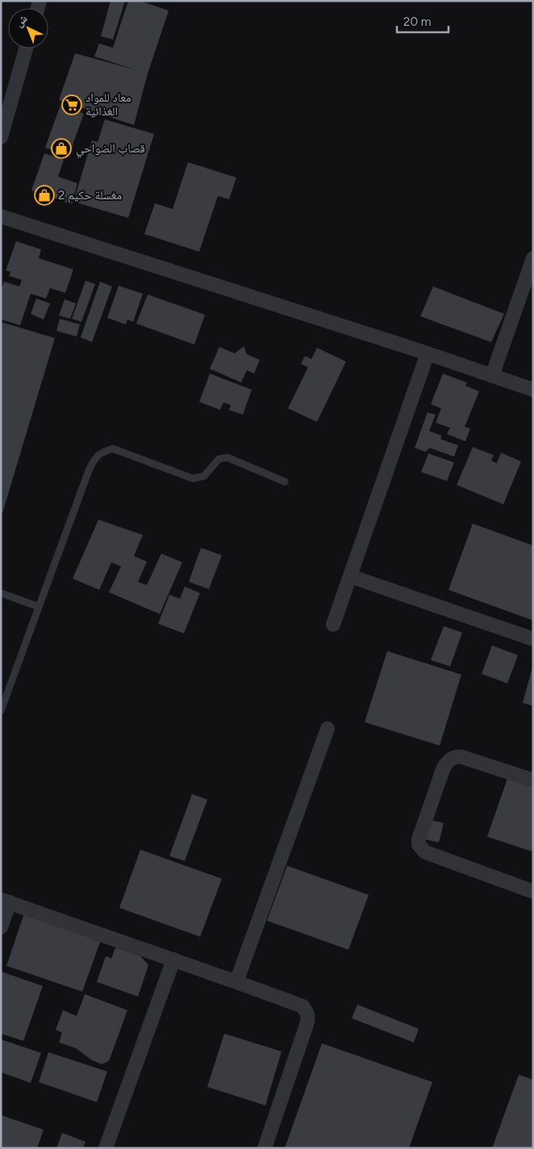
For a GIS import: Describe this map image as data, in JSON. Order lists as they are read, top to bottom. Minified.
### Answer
{"places":{"supermarket":["معاد للمواد الغذائية"],"shop":["قصاب الضواحي","مغسلة حكيم 2"]},"scale_bar":"20 m","north":"top left"}
